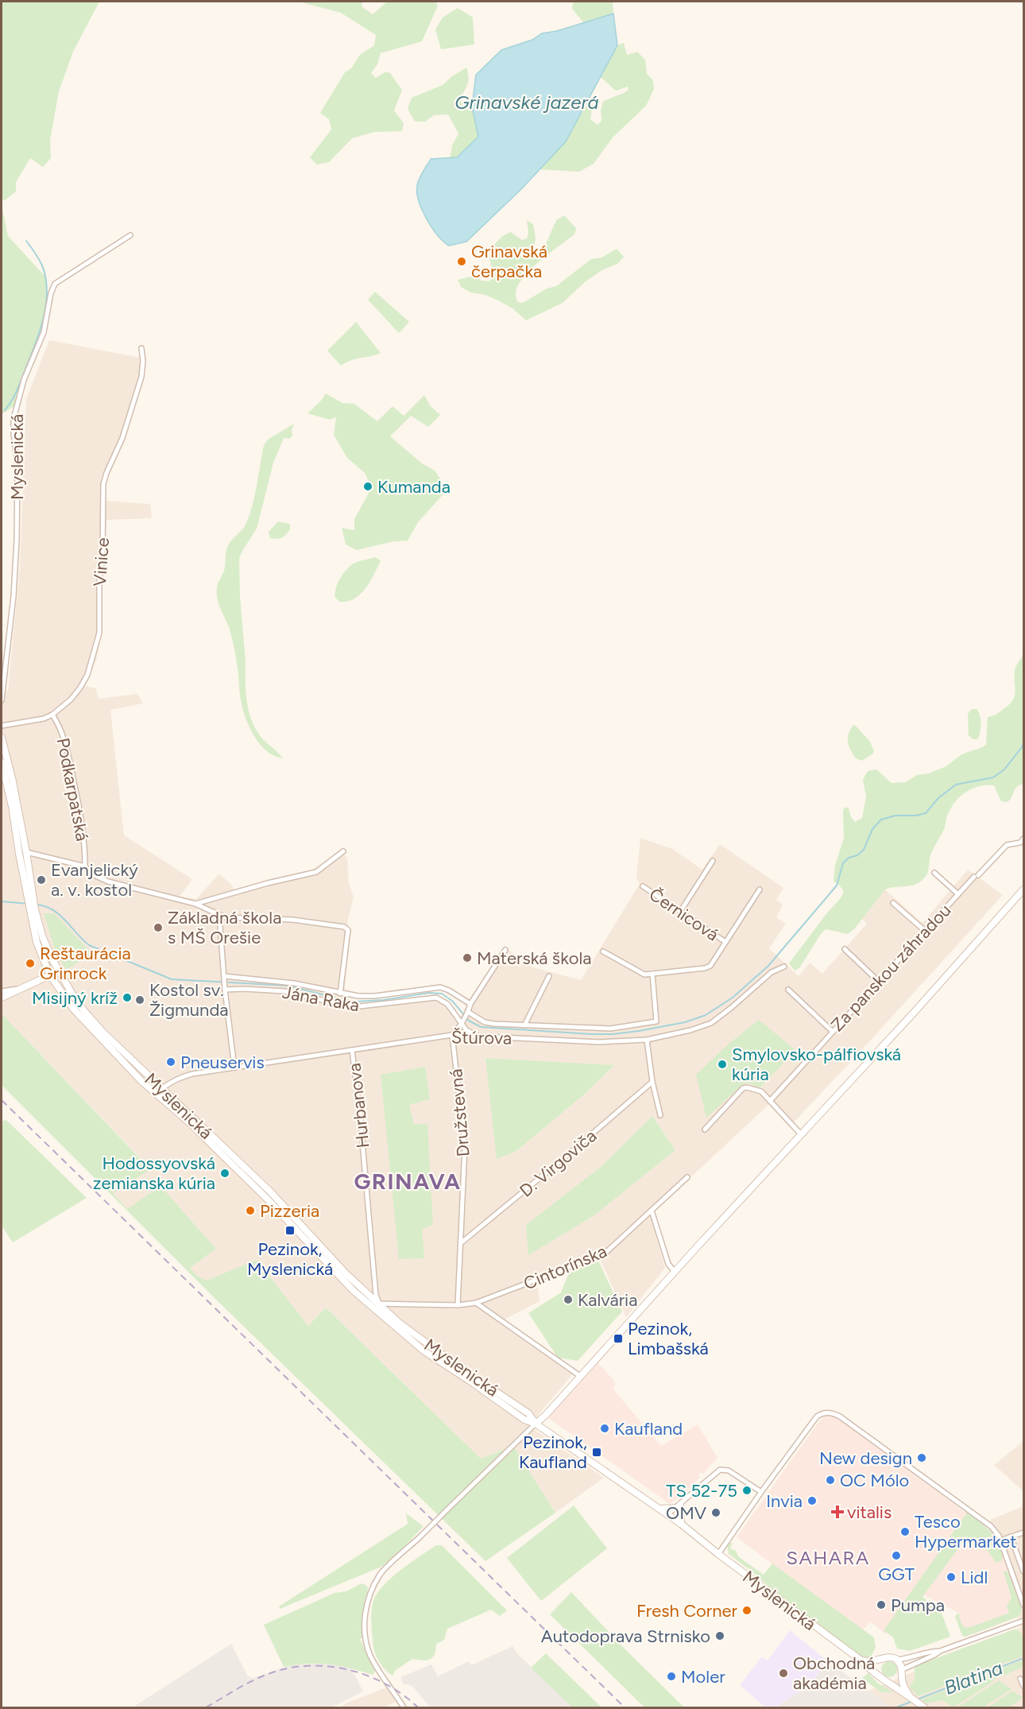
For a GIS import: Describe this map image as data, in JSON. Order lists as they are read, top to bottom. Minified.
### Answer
{"streets":{"main road":["Myslenická"],"street":["Vinice","Podkarpatská","Černicová","Za panskou záhradou","Jána Raka","Štúrova","Hurbanova","Družstevná","D. Virgoviča","Cintorínska"]},"crossings":[["Myslenická","Štúrova"],["Myslenická","Hurbanova"],["Myslenická","Cintorínska"],["Vinice","Podkarpatská"],["Štúrova","Hurbanova"],["Štúrova","Družstevná"],["Hurbanova","Cintorínska"],["Družstevná","D. Virgoviča"],["Družstevná","Cintorínska"]],"districts":["GRINAVA","SAHARA"],"water":["Grinavské jazerá","Blatina"],"places":{"other":["Grinavská čerpačka","Kumanda","Evanjelický a. v. kostol","Základná škola s MŠ Orešie","Materská škola","Reštaurácia Grinrock","Misijný kríž","Kostol sv. Žigmunda","Pneuservis","Smylovsko-pálfiovská kúria","Hodossyovská zemianska kúria","Pizzeria","Kalvária","Kaufland","New design","OC Mólo","TS 52-75","Invia","OMV","Tesco Hypermarket","GGT","Lidl","Pumpa","Fresh Corner","Autodoprava Strnisko","Obchodná akadémia","Moler"],"transit":["Pezinok, Myslenická","Pezinok, Limbašská","Pezinok, Kaufland"],"health":["vitalis"]}}
